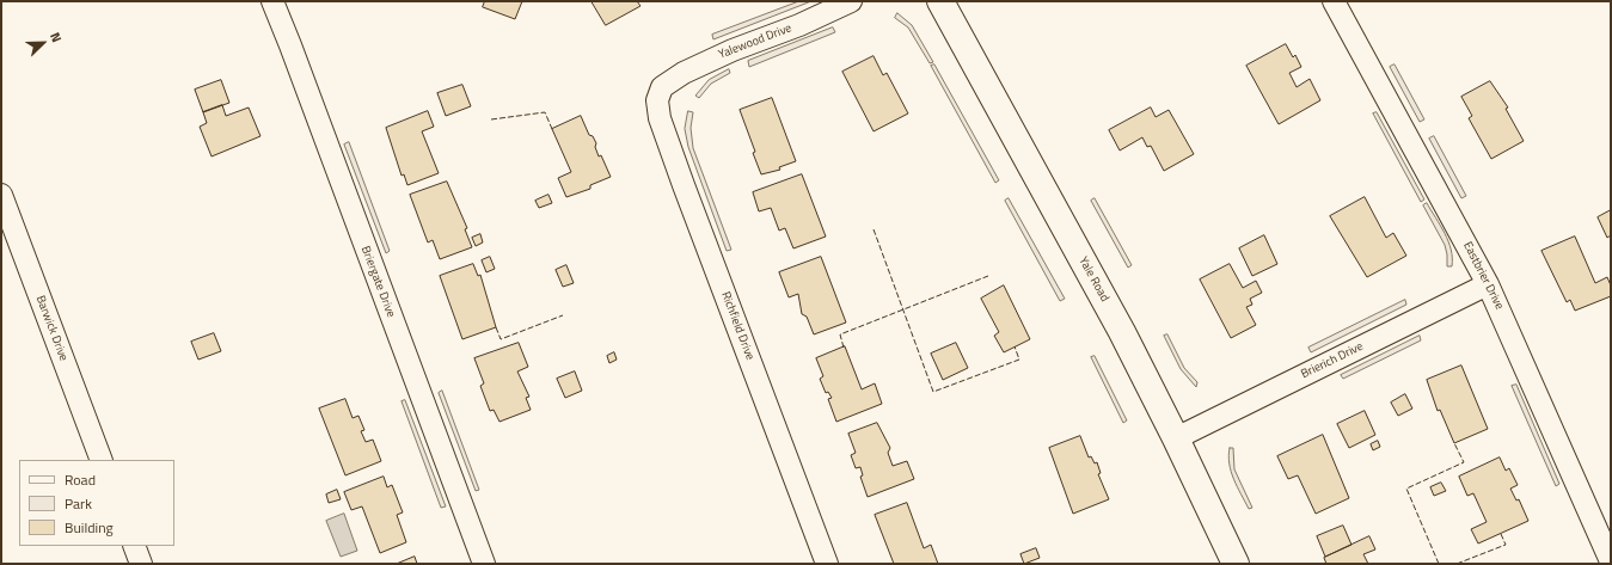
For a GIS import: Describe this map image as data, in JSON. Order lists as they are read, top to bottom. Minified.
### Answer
{"streets":{"main road":["Yale Road"],"street":["Yalewood Drive","Eastbrier Drive","Briergate Drive","Richfield Drive","Barwick Drive","Brierich Drive"]},"crossings":[["Yalewood Drive","Richfield Drive"],["Eastbrier Drive","Brierich Drive"],["Yale Road","Brierich Drive"]],"legend":["Road","Park","Building"],"north":"top right"}
